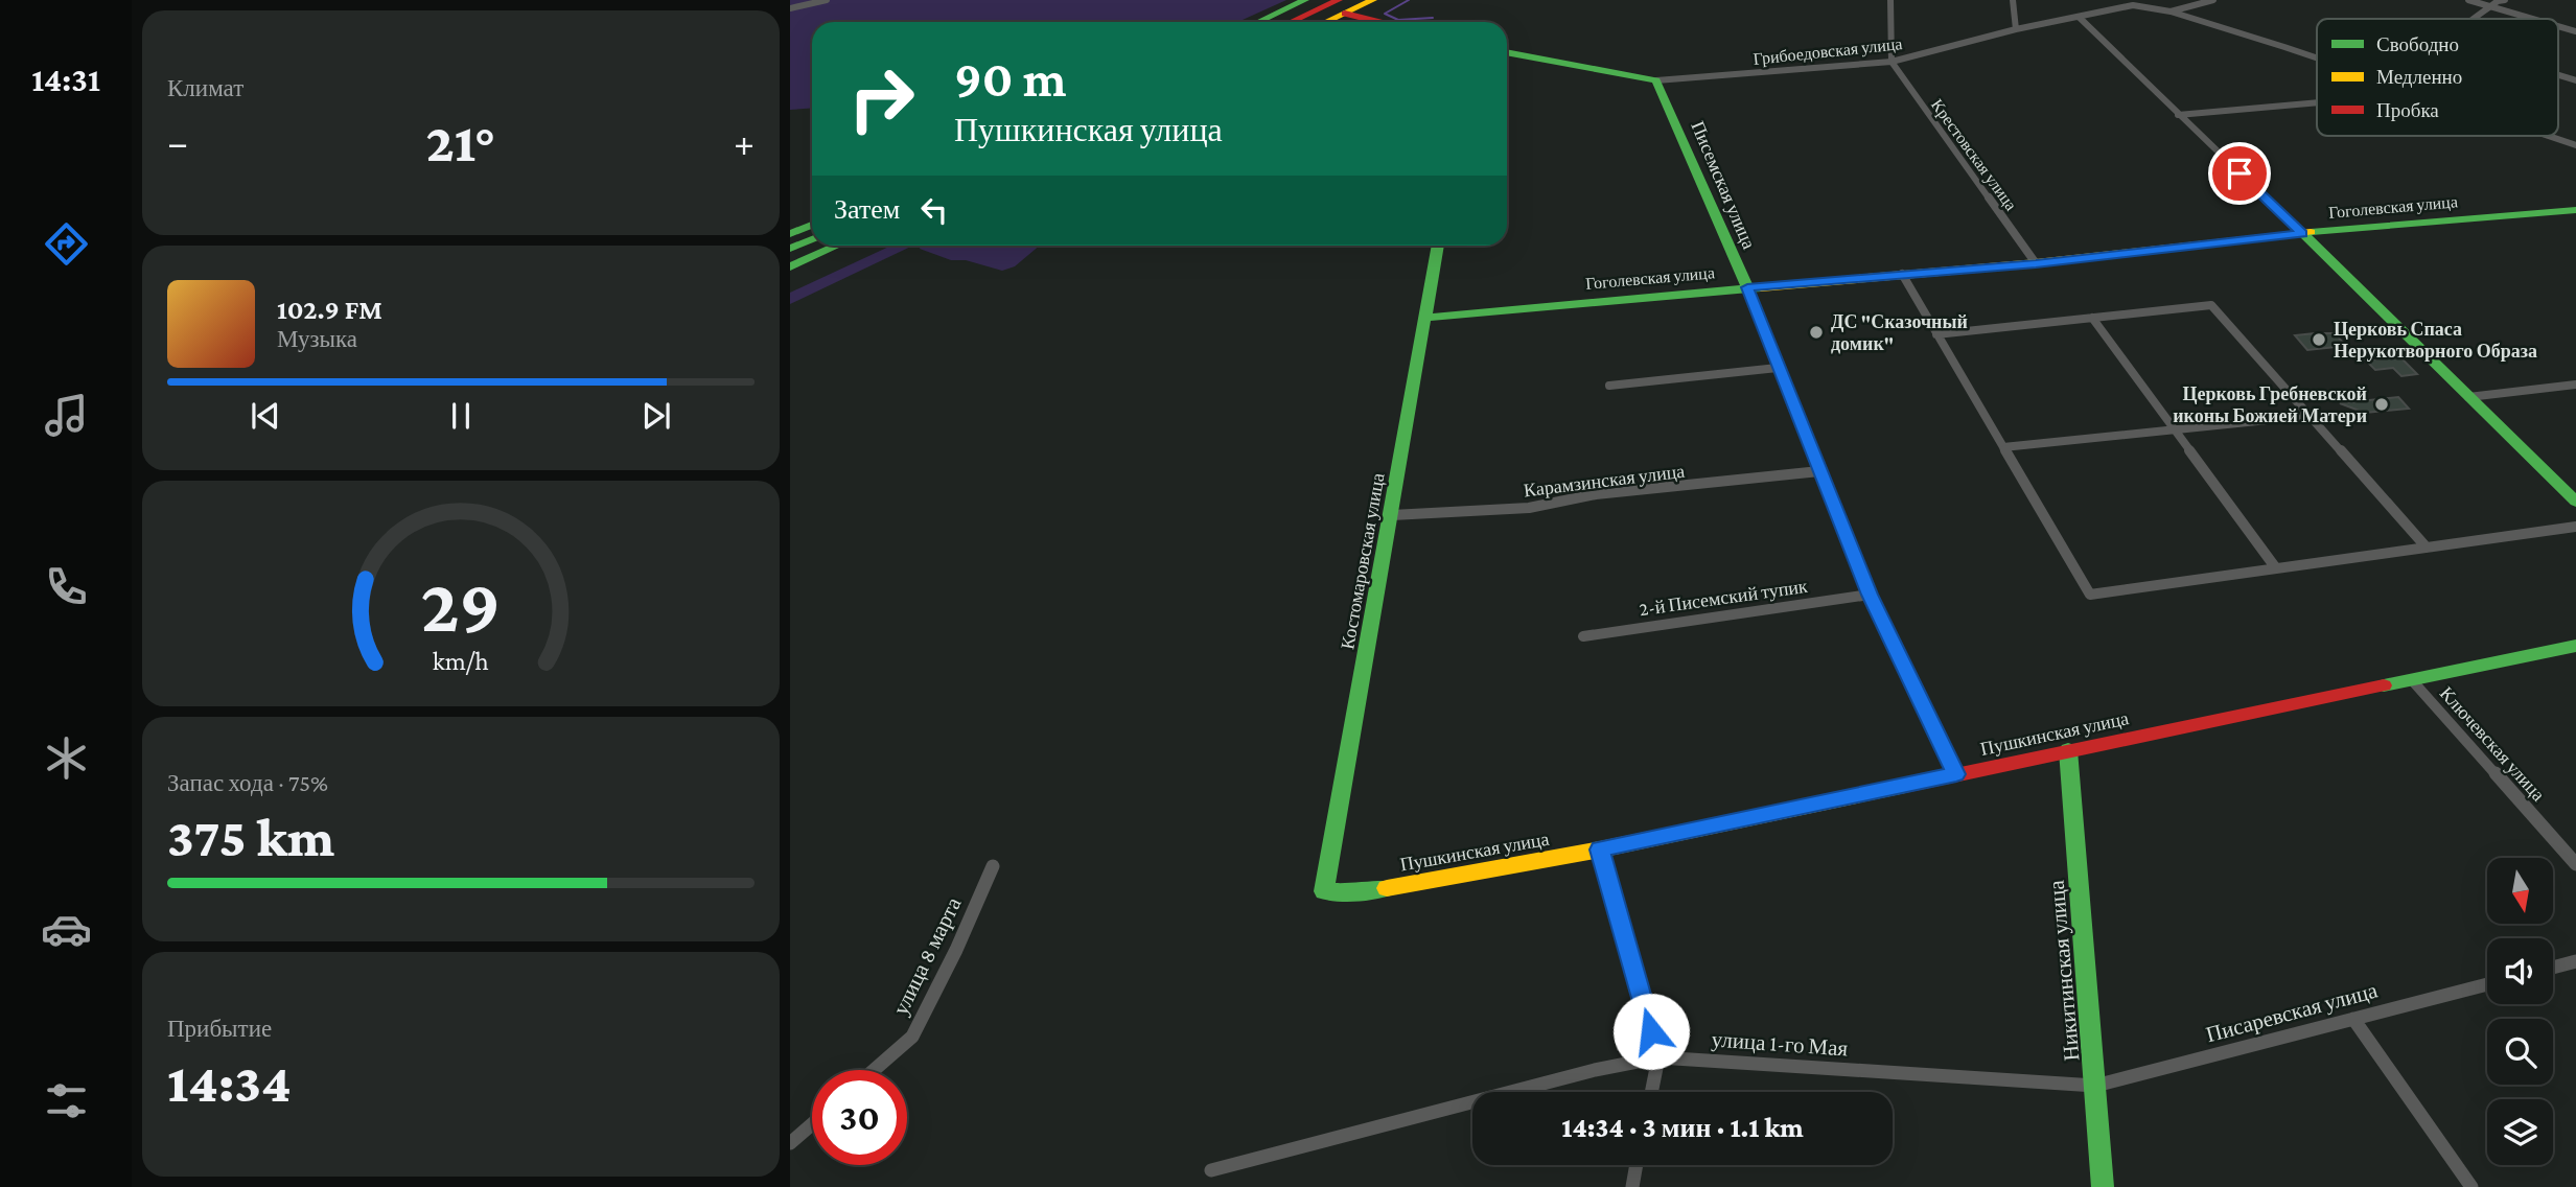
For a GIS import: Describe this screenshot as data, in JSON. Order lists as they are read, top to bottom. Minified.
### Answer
{"streets":{"main road":["Писемская улица","Гоголевская улица","Костомаровская улица","Пушкинская улица","Никитинская улица"],"street":["Грибоедовская улица","Крестовская улица","Карамзинская улица","2-й Писемский тупик","Ключевская улица","улица 8 марта","Писаревская улица","улица 1-го Мая"]},"crossings":[["Грибоедовская улица","Крестовская улица"],["Грибоедовская улица","Писемская улица"],["Крестовская улица","Гоголевская улица"],["Писемская улица","Гоголевская улица"],["Писемская улица","Карамзинская улица"],["Писемская улица","2-й Писемский тупик"],["Писемская улица","Пушкинская улица"],["Гоголевская улица","Костомаровская улица"],["Карамзинская улица","Костомаровская улица"],["Костомаровская улица","Пушкинская улица"],["Пушкинская улица","Ключевская улица"],["Пушкинская улица","Никитинская улица"],["Никитинская улица","Писаревская улица"],["Никитинская улица","улица 1-го Мая"],["Писаревская улица","улица 1-го Мая"]],"places":["ДС \"Сказочный домик\"","Церковь Спаса Нерукотворного Образа","Церковь Гребневской иконы Божией Матери"],"legend":["Свободно","Медленно","Пробка"],"north":"bottom","page":{"tabs":"14:31","tile":["Климат",["Запас хода · 75%","375 km"],["Прибытие","14:34"]],"turn":["90 m","Пушкинская улица"],"heat":["−","21°","+"],"then":"Затем","song":["102.9 FM","Музыка"],"limit":"30","trip":"14:34 · 3 мин · 1.1 km","gauge":["29","km/h"]}}
